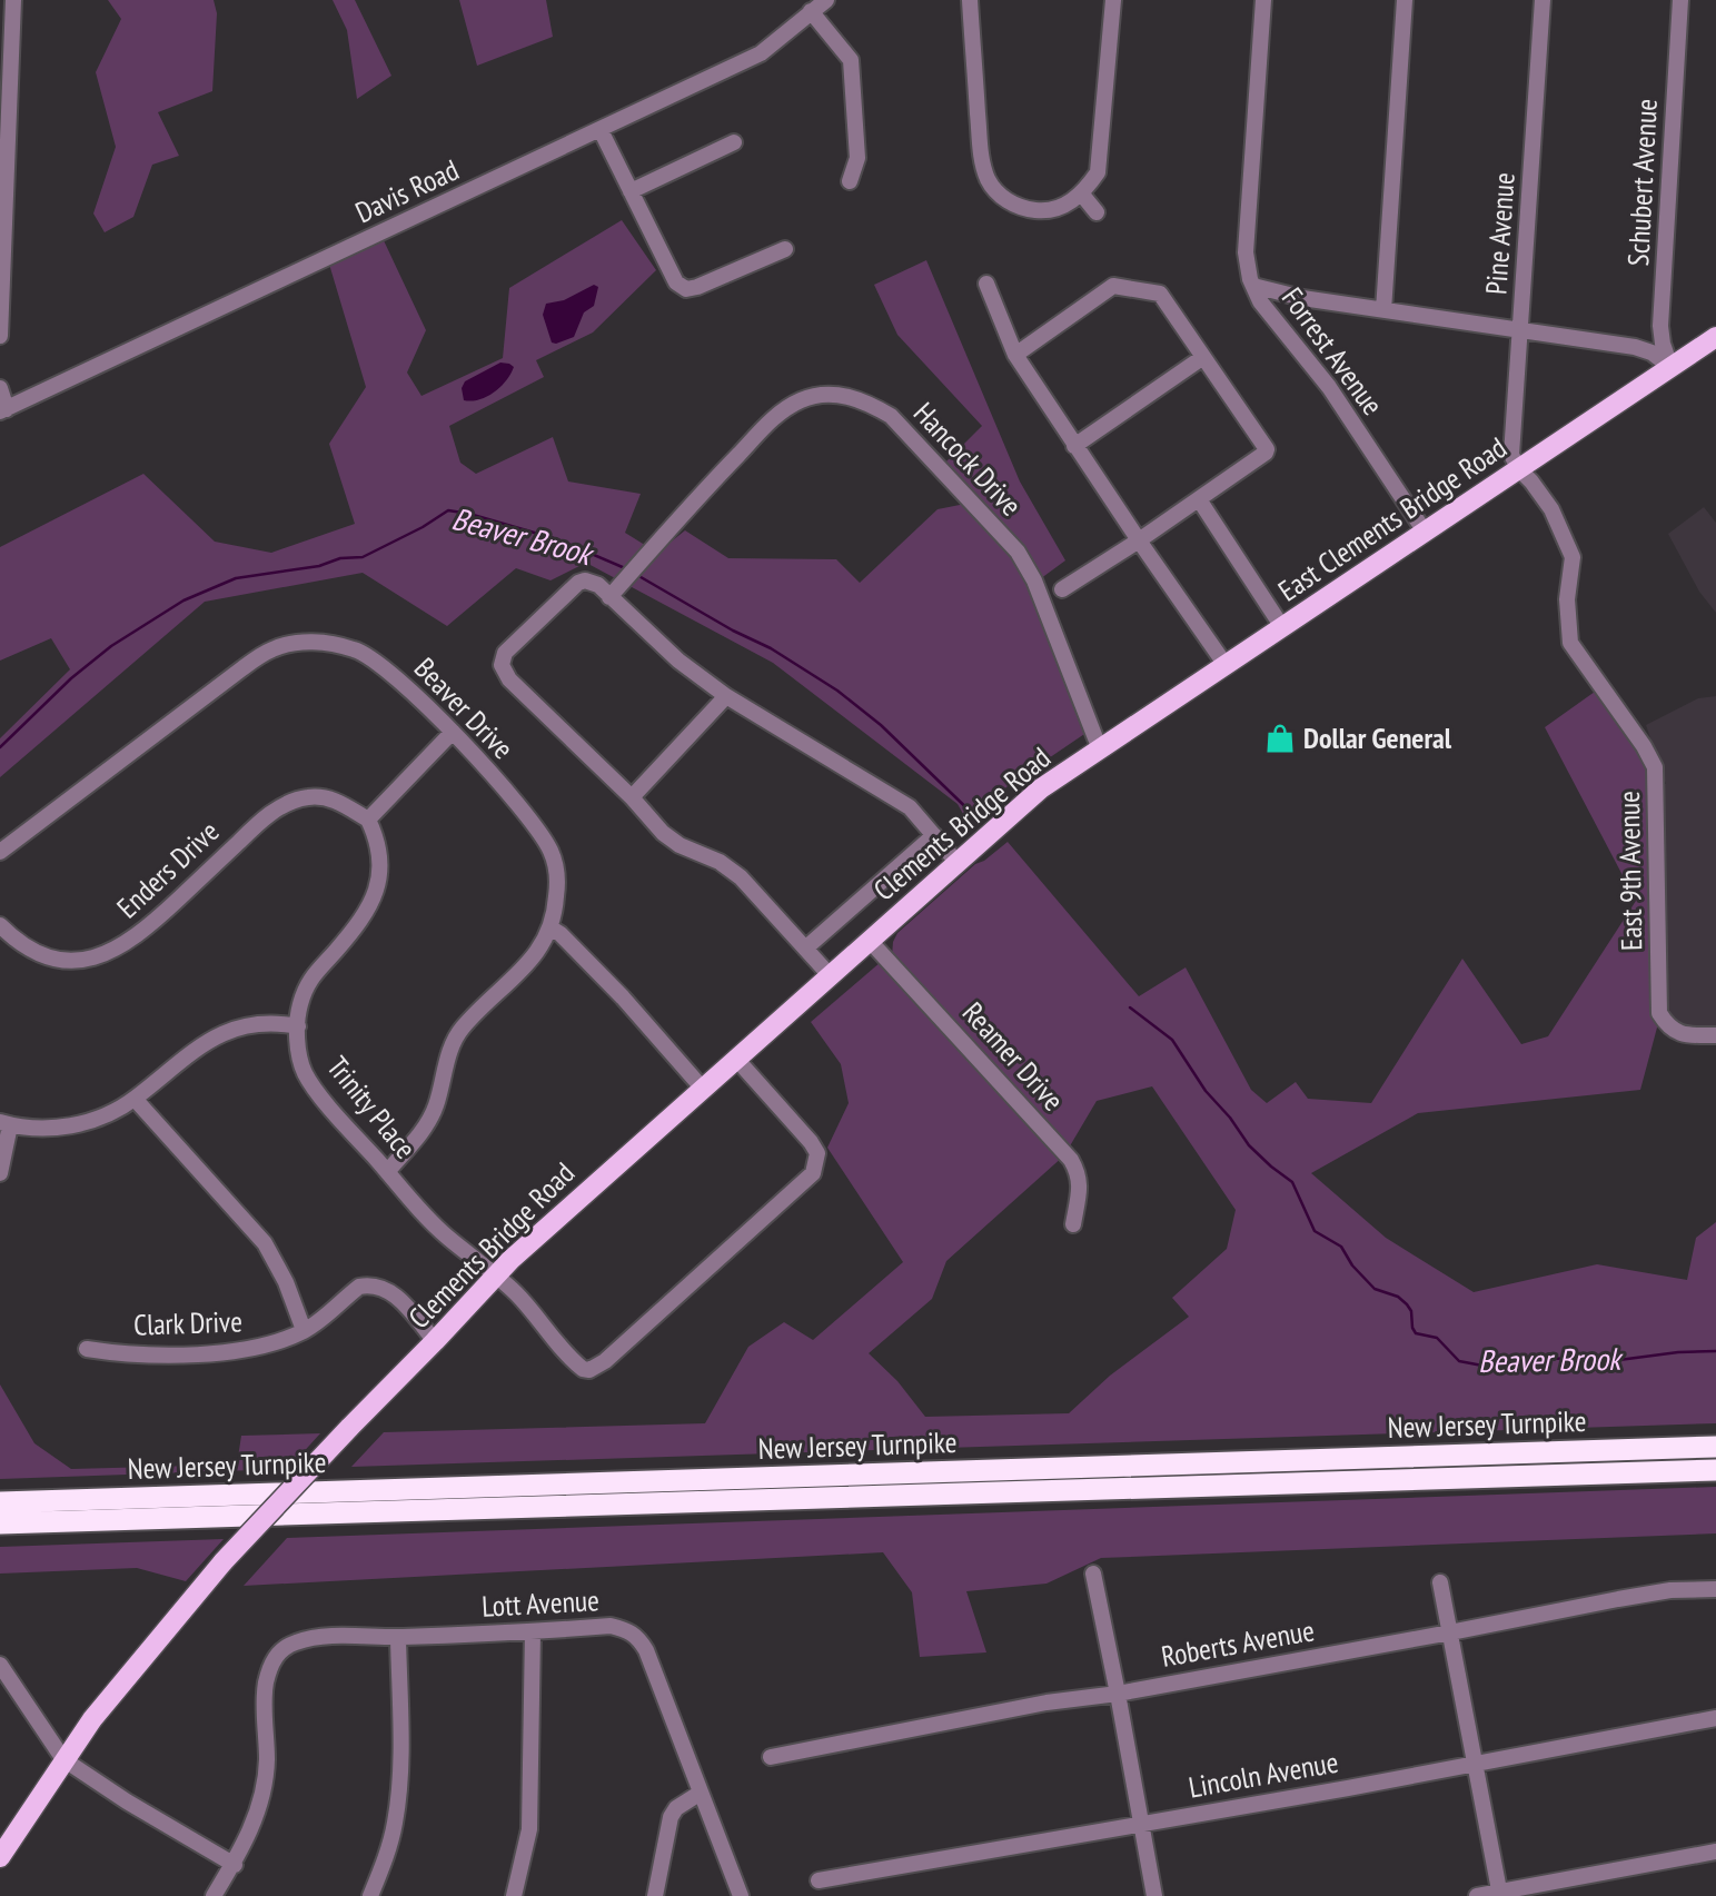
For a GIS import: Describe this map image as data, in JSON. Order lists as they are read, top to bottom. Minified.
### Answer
{"streets":{"highway":["New Jersey Turnpike"],"main road":["East Clements Bridge Road","Clements Bridge Road"],"street":["Schubert Avenue","Davis Road","Pine Avenue","Forrest Avenue","Hancock Drive","Beaver Drive","Enders Drive","East 9th Avenue","Reamer Drive","Trinity Place","Clark Drive","Lott Avenue","Roberts Avenue","Lincoln Avenue"]},"crossings":[["Schubert Avenue","East Clements Bridge Road"],["Pine Avenue","East Clements Bridge Road"],["Pine Avenue","East 9th Avenue"],["Forrest Avenue","East Clements Bridge Road"],["Hancock Drive","East Clements Bridge Road"],["Hancock Drive","Clements Bridge Road"],["East Clements Bridge Road","Clements Bridge Road"],["East Clements Bridge Road","East 9th Avenue"],["Beaver Drive","Trinity Place"],["Clements Bridge Road","Reamer Drive"],["Clements Bridge Road","Trinity Place"],["Clements Bridge Road","Clark Drive"],["Enders Drive","Trinity Place"]],"water":["Beaver Brook"],"places":{"shop":["Dollar General"]}}
